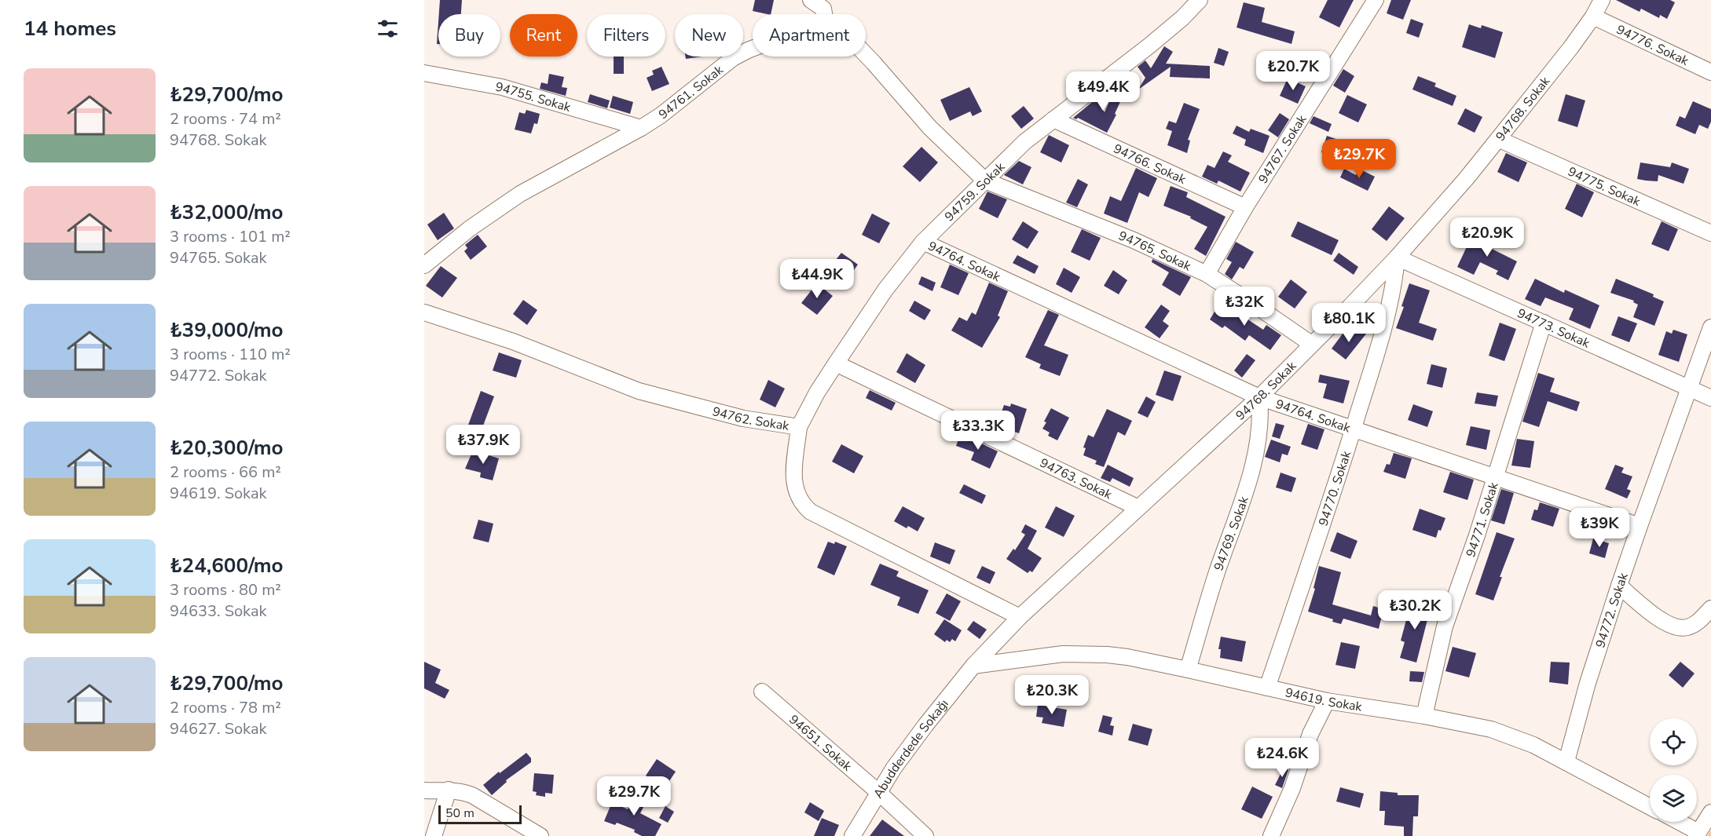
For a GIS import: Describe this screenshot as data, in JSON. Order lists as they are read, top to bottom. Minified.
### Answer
{"streets":{"street":["94776. Sokak","94761. Sokak","94755. Sokak","94768. Sokak","94767. Sokak","94766. Sokak","94775. Sokak","94759. Sokak","94765. Sokak","94764. Sokak","94773. Sokak","94762. Sokak","94763. Sokak","94770. Sokak","94771. Sokak","94769. Sokak","94772. Sokak","94619. Sokak","94651. Sokak","Abudderdede Sokağı"]},"crossings":[["94776. Sokak","94768. Sokak"],["94761. Sokak","94755. Sokak"],["94768. Sokak","94775. Sokak"],["94768. Sokak","94765. Sokak"],["94768. Sokak","94764. Sokak"],["94768. Sokak","94773. Sokak"],["94768. Sokak","94762. Sokak"],["94768. Sokak","94763. Sokak"],["94768. Sokak","94770. Sokak"],["94768. Sokak","94769. Sokak"],["94768. Sokak","94619. Sokak"],["94768. Sokak","Abudderdede Sokağı"],["94767. Sokak","94766. Sokak"],["94767. Sokak","94765. Sokak"],["94766. Sokak","94759. Sokak"],["94759. Sokak","94765. Sokak"],["94759. Sokak","94764. Sokak"],["94759. Sokak","94762. Sokak"],["94759. Sokak","94763. Sokak"],["94764. Sokak","94770. Sokak"],["94764. Sokak","94771. Sokak"],["94764. Sokak","94769. Sokak"],["94764. Sokak","94772. Sokak"],["94773. Sokak","94770. Sokak"],["94773. Sokak","94771. Sokak"],["94773. Sokak","94772. Sokak"],["94770. Sokak","94619. Sokak"],["94771. Sokak","94619. Sokak"],["94769. Sokak","94619. Sokak"],["94772. Sokak","94619. Sokak"],["94619. Sokak","Abudderdede Sokağı"],["94651. Sokak","Abudderdede Sokağı"]],"scale_bar":"50 m","page":{"heading":"14 homes","chip":["Buy","Rent","Filters","New","Apartment"],"price":["₺20.7K","₺49.4K","₺29.7K","₺20.9K","₺44.9K","₺32K","₺80.1K","₺33.3K","₺37.9K","₺39K","₺30.2K","₺20.3K","₺24.6K","₺29.7K"],"list":[{"name":"₺29,700/mo","note":"2 rooms · 74 m² · 94768. Sokak"},{"name":"₺32,000/mo","note":"3 rooms · 101 m² · 94765. Sokak"},{"name":"₺39,000/mo","note":"3 rooms · 110 m² · 94772. Sokak"},{"name":"₺20,300/mo","note":"2 rooms · 66 m² · 94619. Sokak"},{"name":"₺24,600/mo","note":"3 rooms · 80 m² · 94633. Sokak"},{"name":"₺29,700/mo","note":"2 rooms · 78 m² · 94627. Sokak"}],"scale":"50 m"}}
